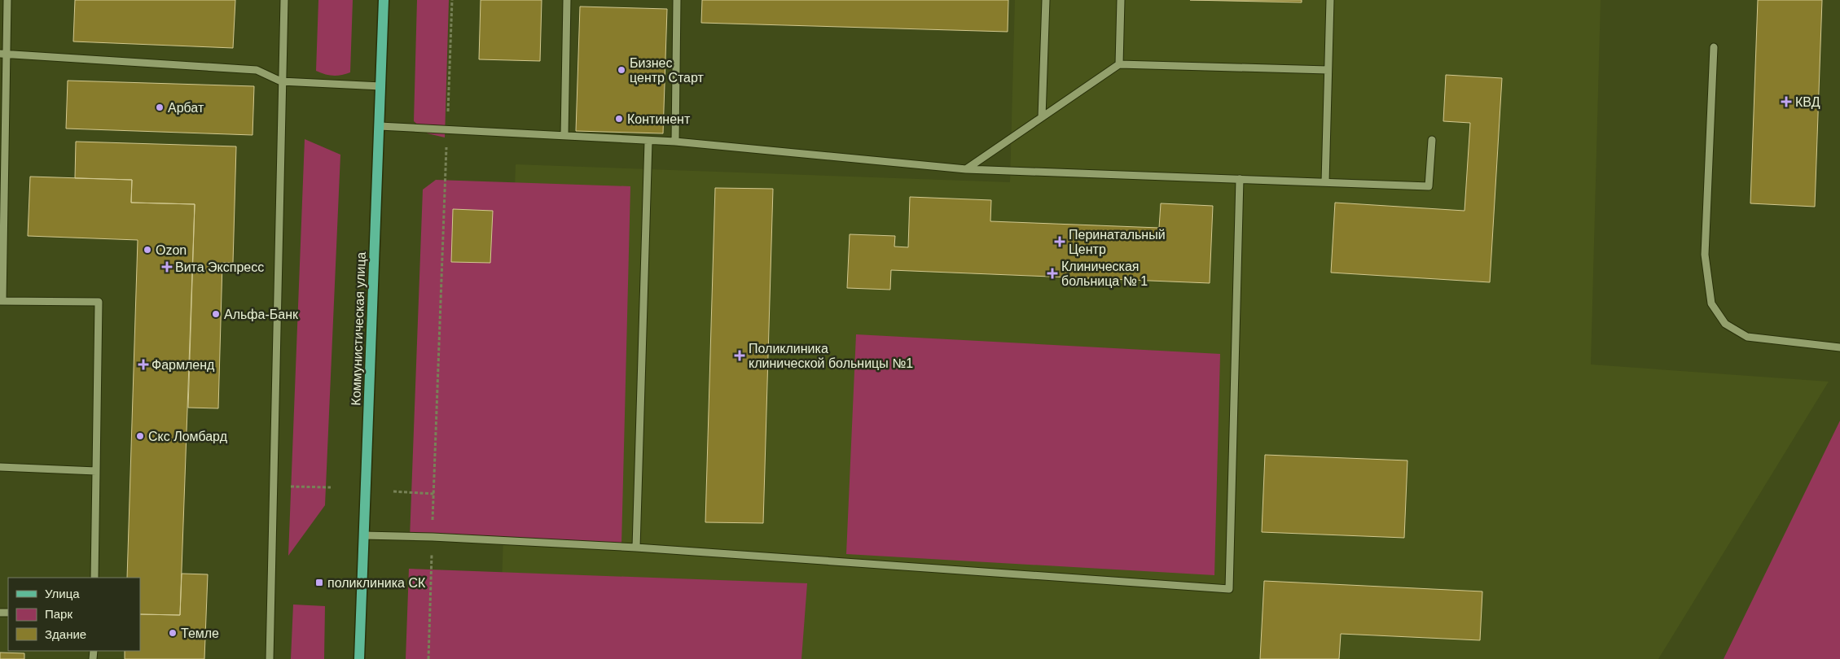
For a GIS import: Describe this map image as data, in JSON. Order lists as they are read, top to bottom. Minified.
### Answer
{"streets":{"main road":["Коммунистическая улица"]},"places":{"other":["Бизнес центр Старт","Арбат","Континент","Ozon","Альфа-Банк","Скс Ломбард","Темле"],"health":["КВД","Перинатальный Центр","Вита Экспресс","Клиническая больница № 1","Поликлиника клинической больницы №1","Фармленд"],"transit":["поликлиника СК"]},"legend":["Улица","Парк","Здание"]}
